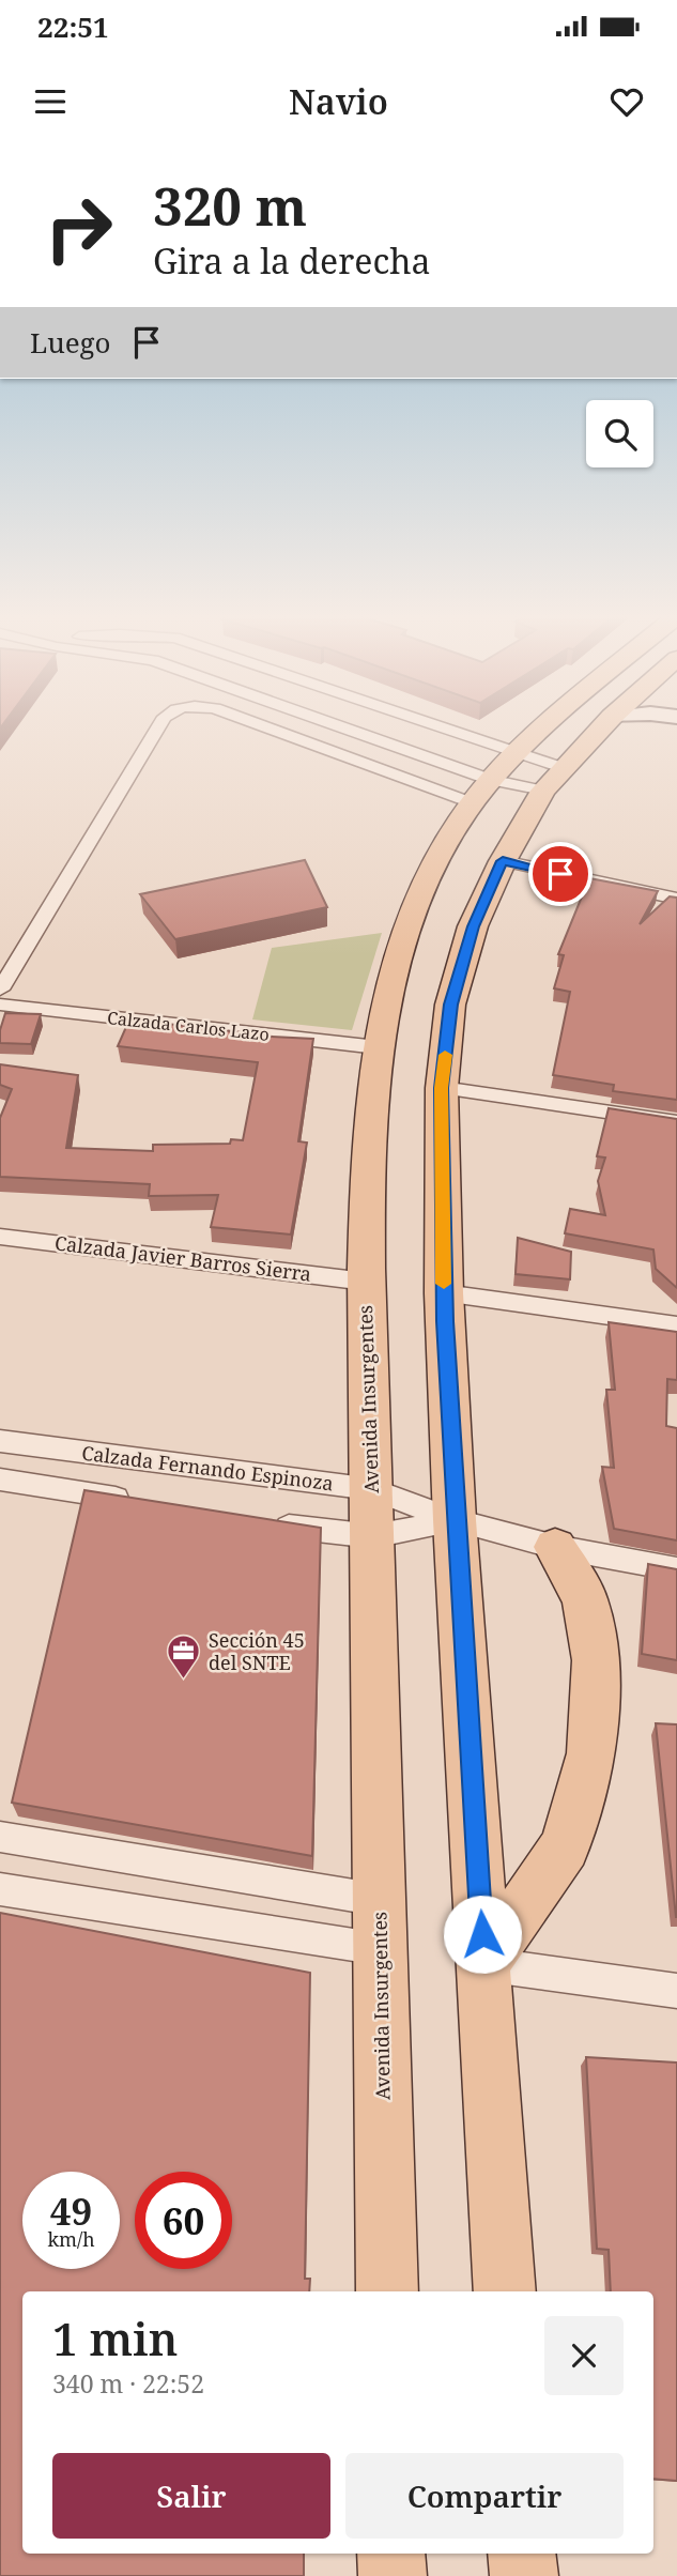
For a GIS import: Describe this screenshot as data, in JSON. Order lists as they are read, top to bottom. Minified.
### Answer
{"streets":{"main road":["Avenida Insurgentes"],"street":["Calzada Carlos Lazo","Calzada Javier Barros Sierra","Calzada Fernando Espinoza"]},"crossings":[["Calzada Carlos Lazo","Avenida Insurgentes"],["Calzada Javier Barros Sierra","Avenida Insurgentes"],["Avenida Insurgentes","Calzada Fernando Espinoza"]],"places":{"office":["Sección 45 del SNTE"]},"page":{"status":"22:51","header":"Navio","turn":["320 m","Gira a la derecha"],"then":"Luego","speed":"49 km/h","limit":"60","heading":["1 min","340 m · 22:52"],"buttons":["Salir","Compartir"]}}
